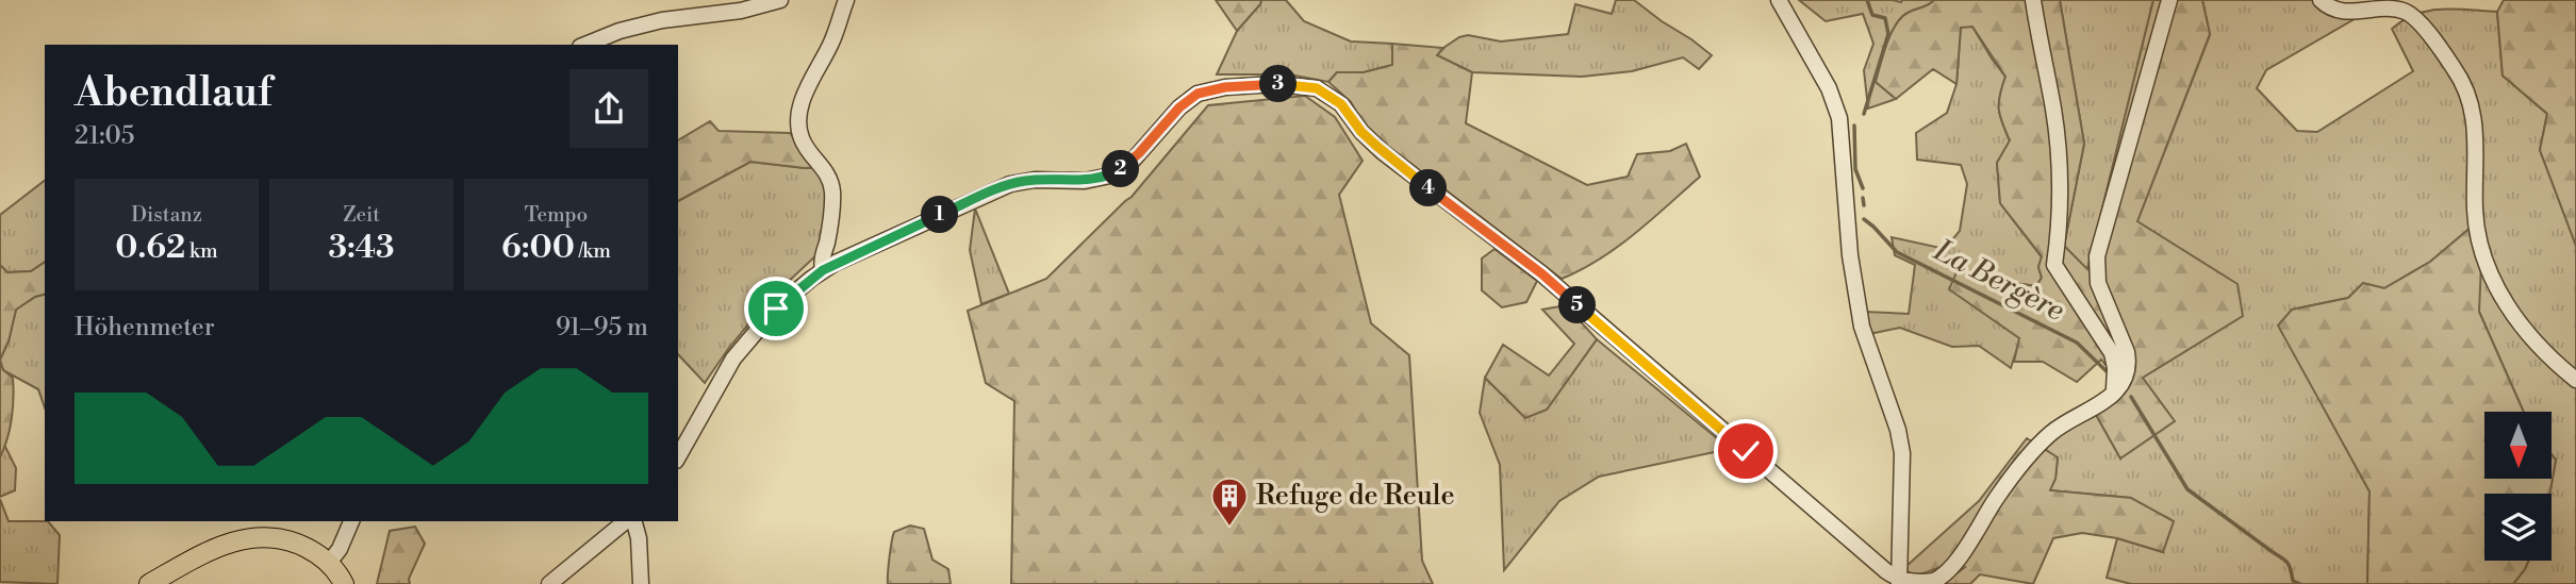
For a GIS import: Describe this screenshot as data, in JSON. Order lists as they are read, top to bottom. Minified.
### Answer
{"water":["La Bergère"],"places":{"building":["Refuge de Reule"]},"north":"bottom","page":{"heading":["Abendlauf","21:05"],"pins":["3","2","4","1","5"],"stats":[["Distanz","0.62 km"],["Zeit","3:43"],["Tempo","6:00 /km"]],"chart":["Höhenmeter","91–95 m"]}}
